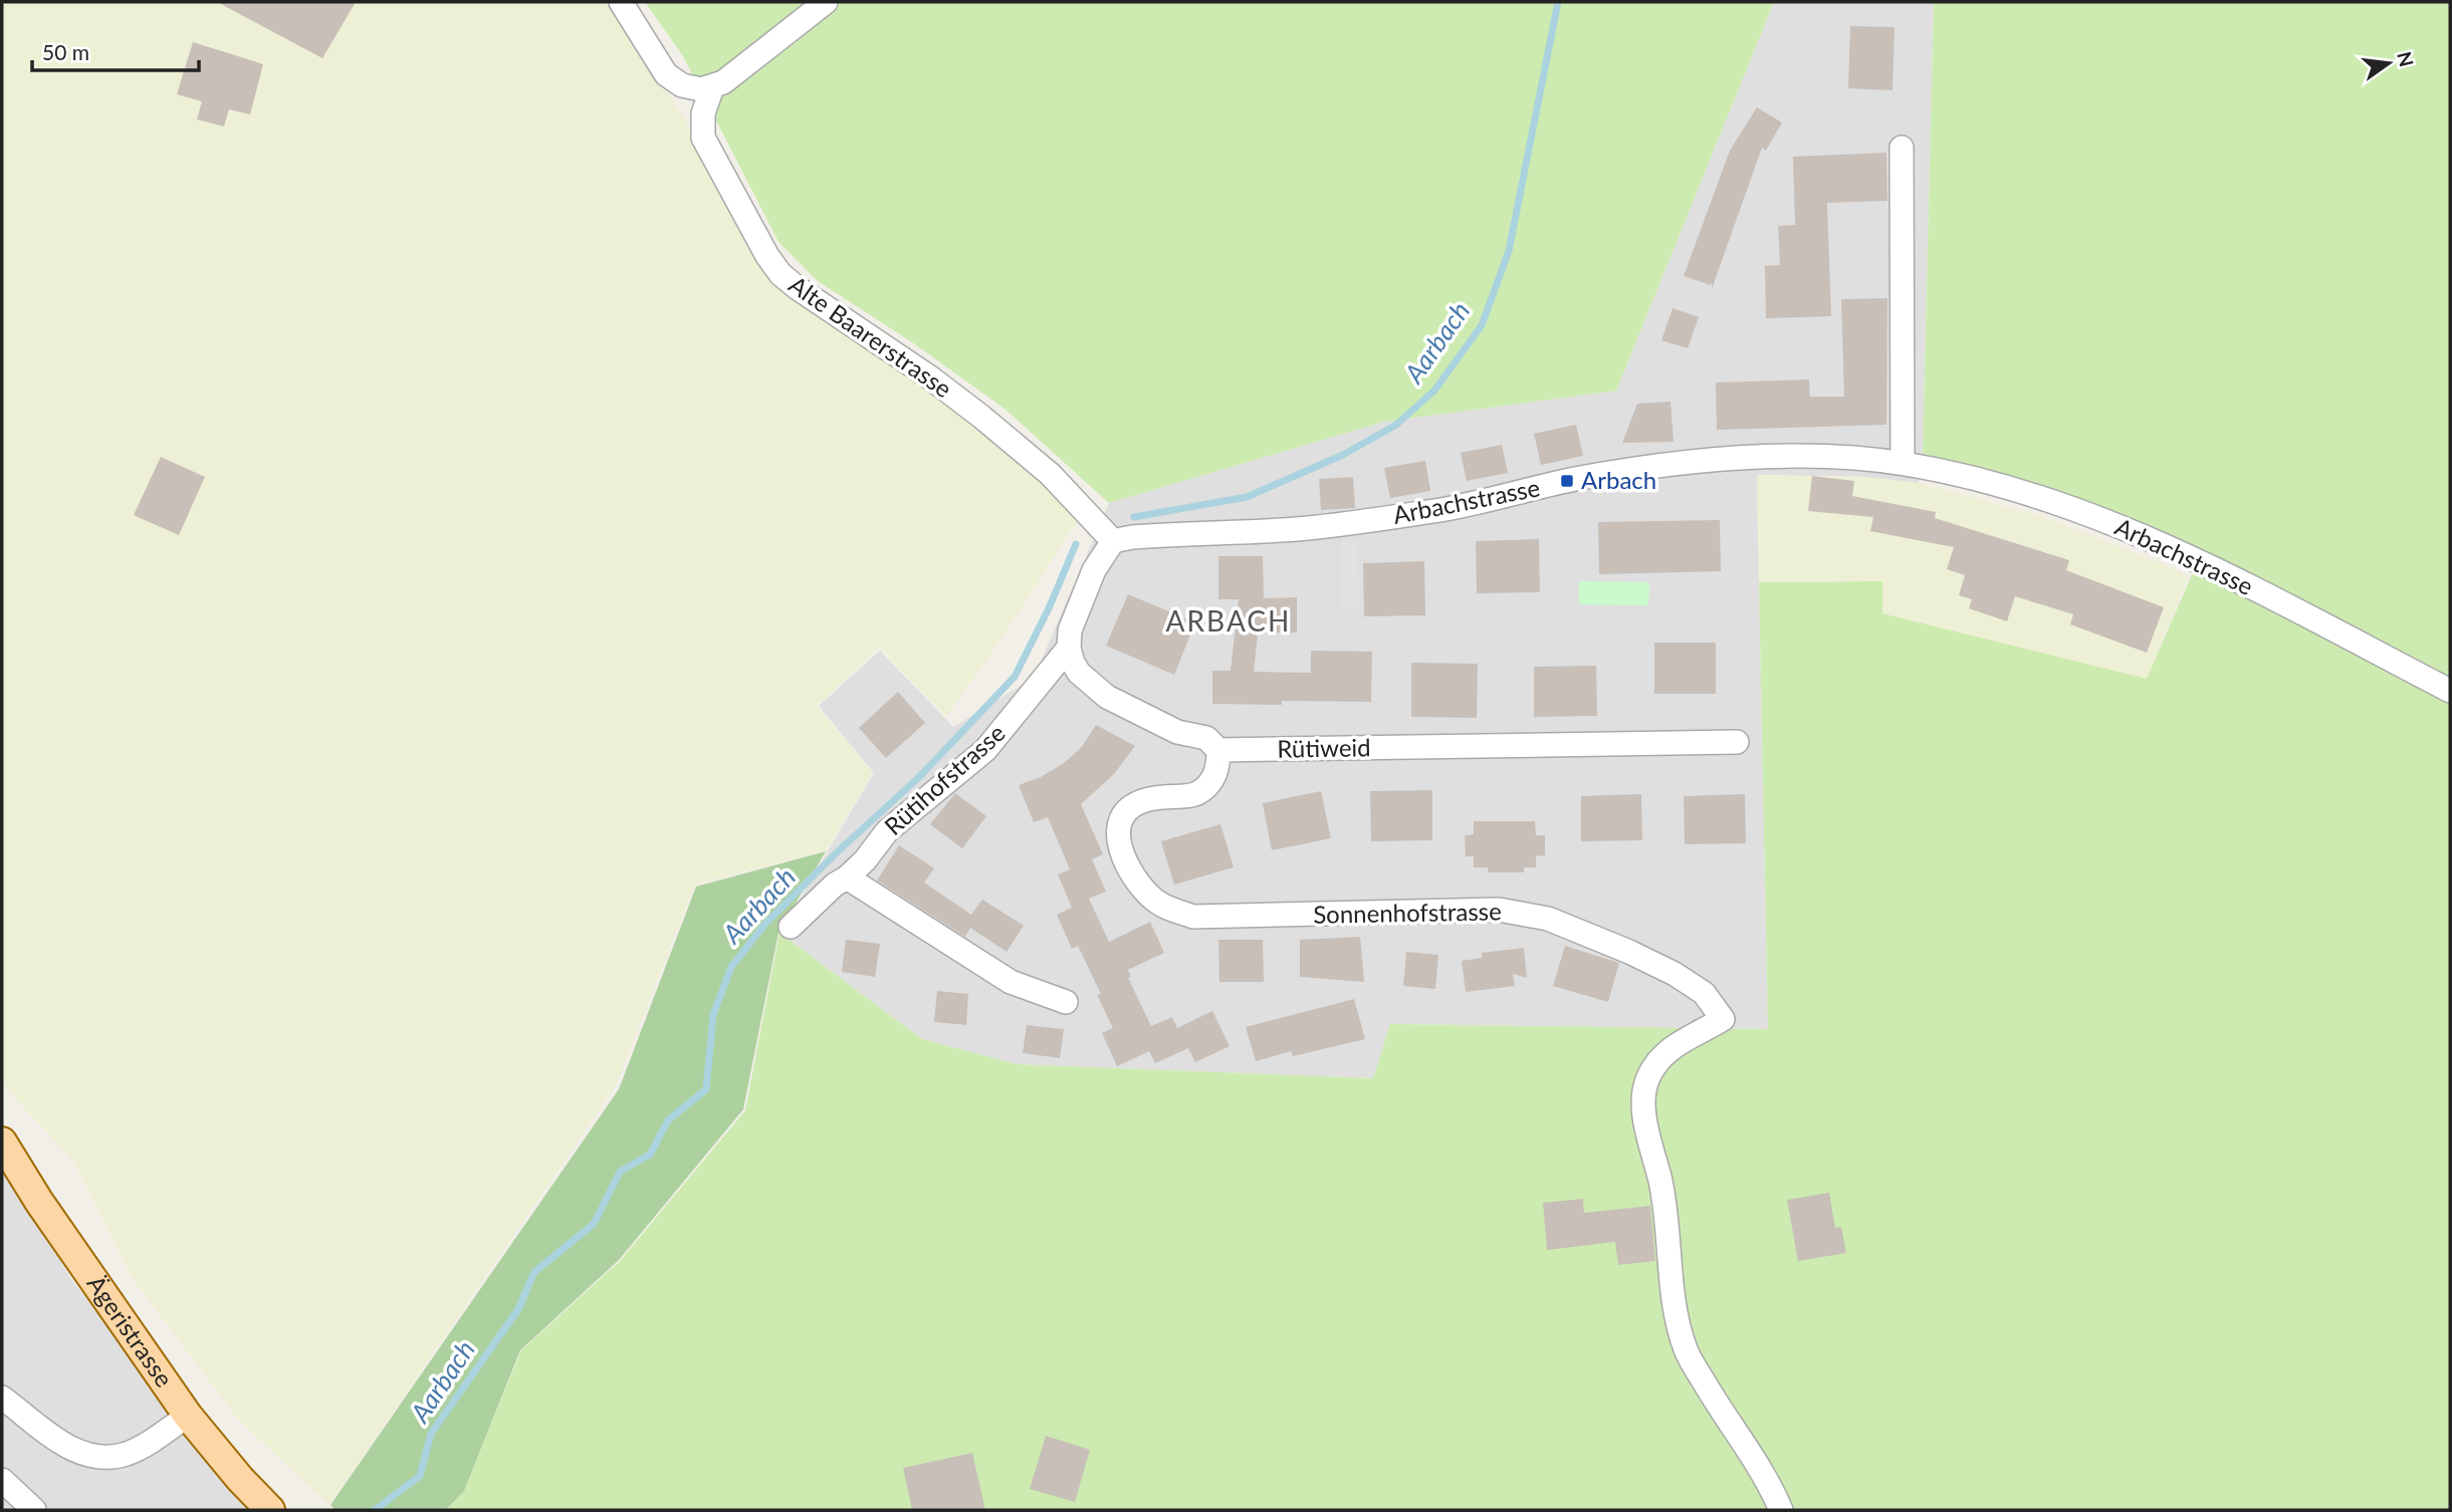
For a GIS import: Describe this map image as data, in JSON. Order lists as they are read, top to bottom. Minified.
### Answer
{"streets":{"main road":["Ägeristrasse"],"street":["Alte Baarerstrasse","Arbachstrasse","Rütiweid","Rütihofstrasse","Sonnenhofstrasse"]},"crossings":[["Alte Baarerstrasse","Arbachstrasse"],["Rütiweid","Rütihofstrasse"],["Rütiweid","Sonnenhofstrasse"]],"districts":["ARBACH"],"water":["Aarbach"],"places":{"transit":["Arbach"]},"scale_bar":"50 m","north":"right"}
